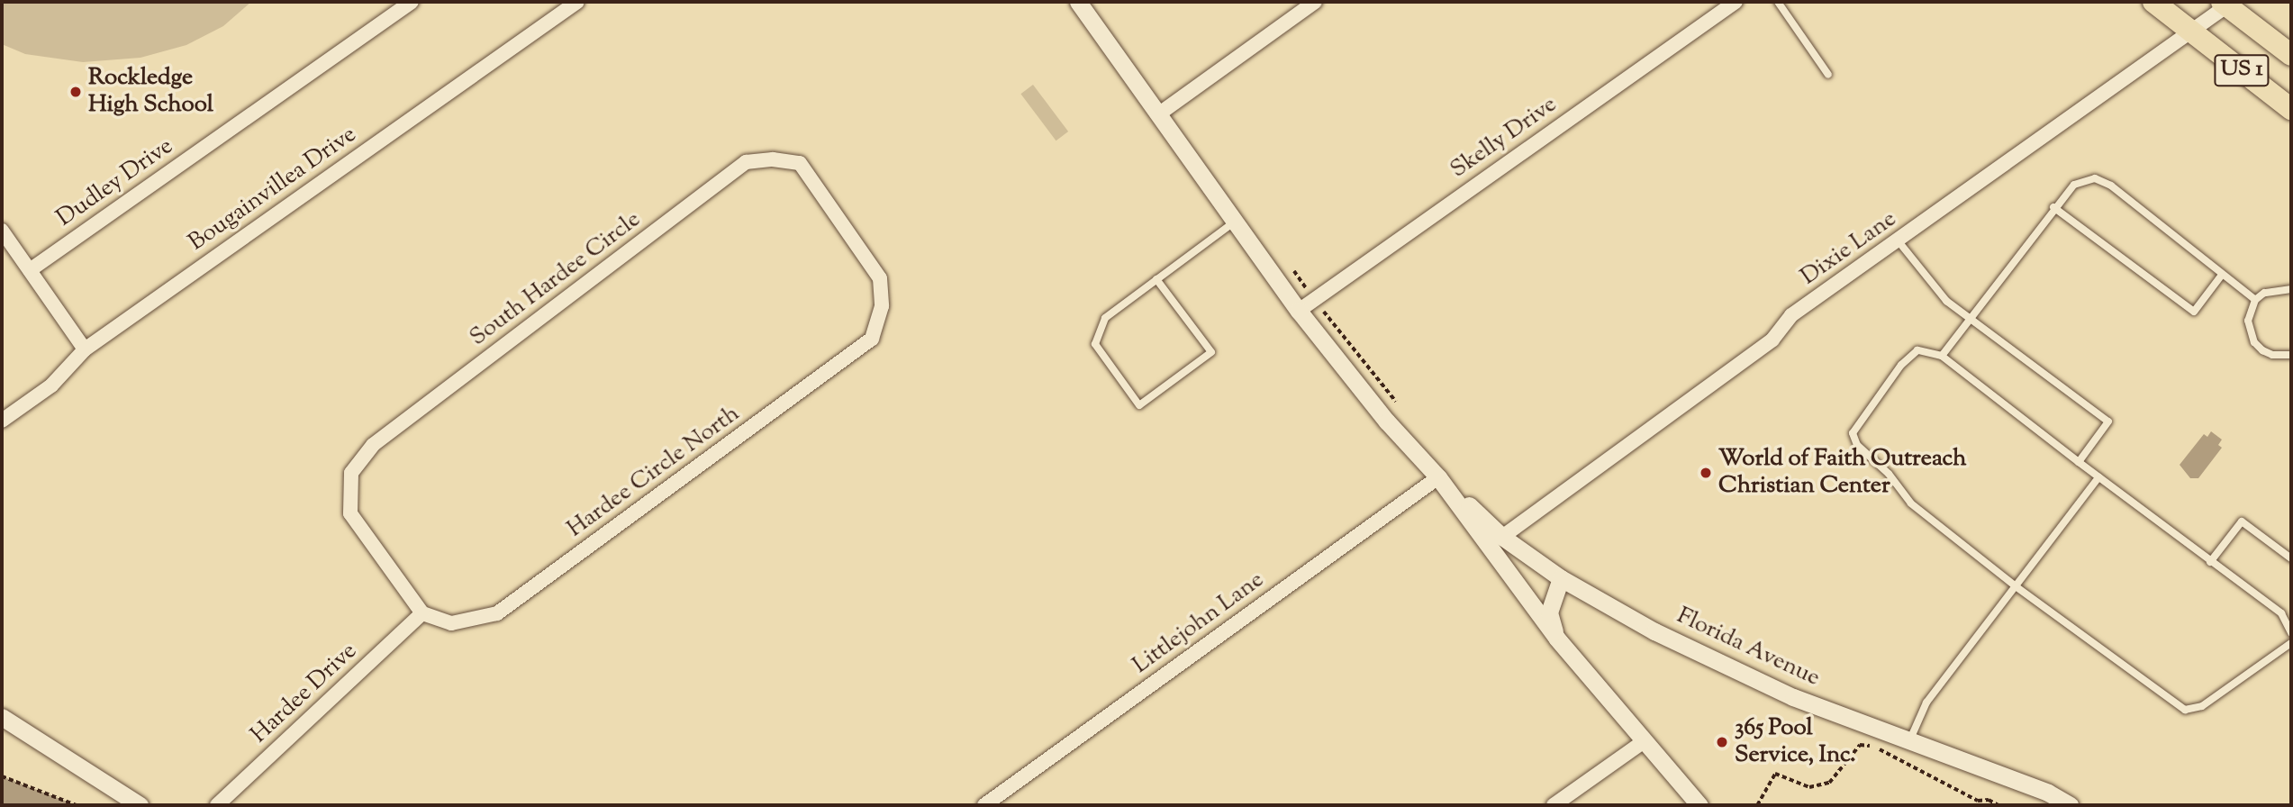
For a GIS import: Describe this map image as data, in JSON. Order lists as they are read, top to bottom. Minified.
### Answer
{"streets":{"main road":["US 1"],"street":["Skelly Drive","Dudley Drive","Bougainvillea Drive","Dixie Lane","South Hardee Circle","Hardee Circle North","Littlejohn Lane","Florida Avenue","Hardee Drive"]},"crossings":[["US 1","Dixie Lane"],["Dixie Lane","Florida Avenue"],["South Hardee Circle","Hardee Circle North"],["South Hardee Circle","Hardee Drive"],["Hardee Circle North","Hardee Drive"],["Littlejohn Lane","Florida Avenue"]],"places":["Rockledge High School","World of Faith Outreach Christian Center","365 Pool Service, Inc."]}
